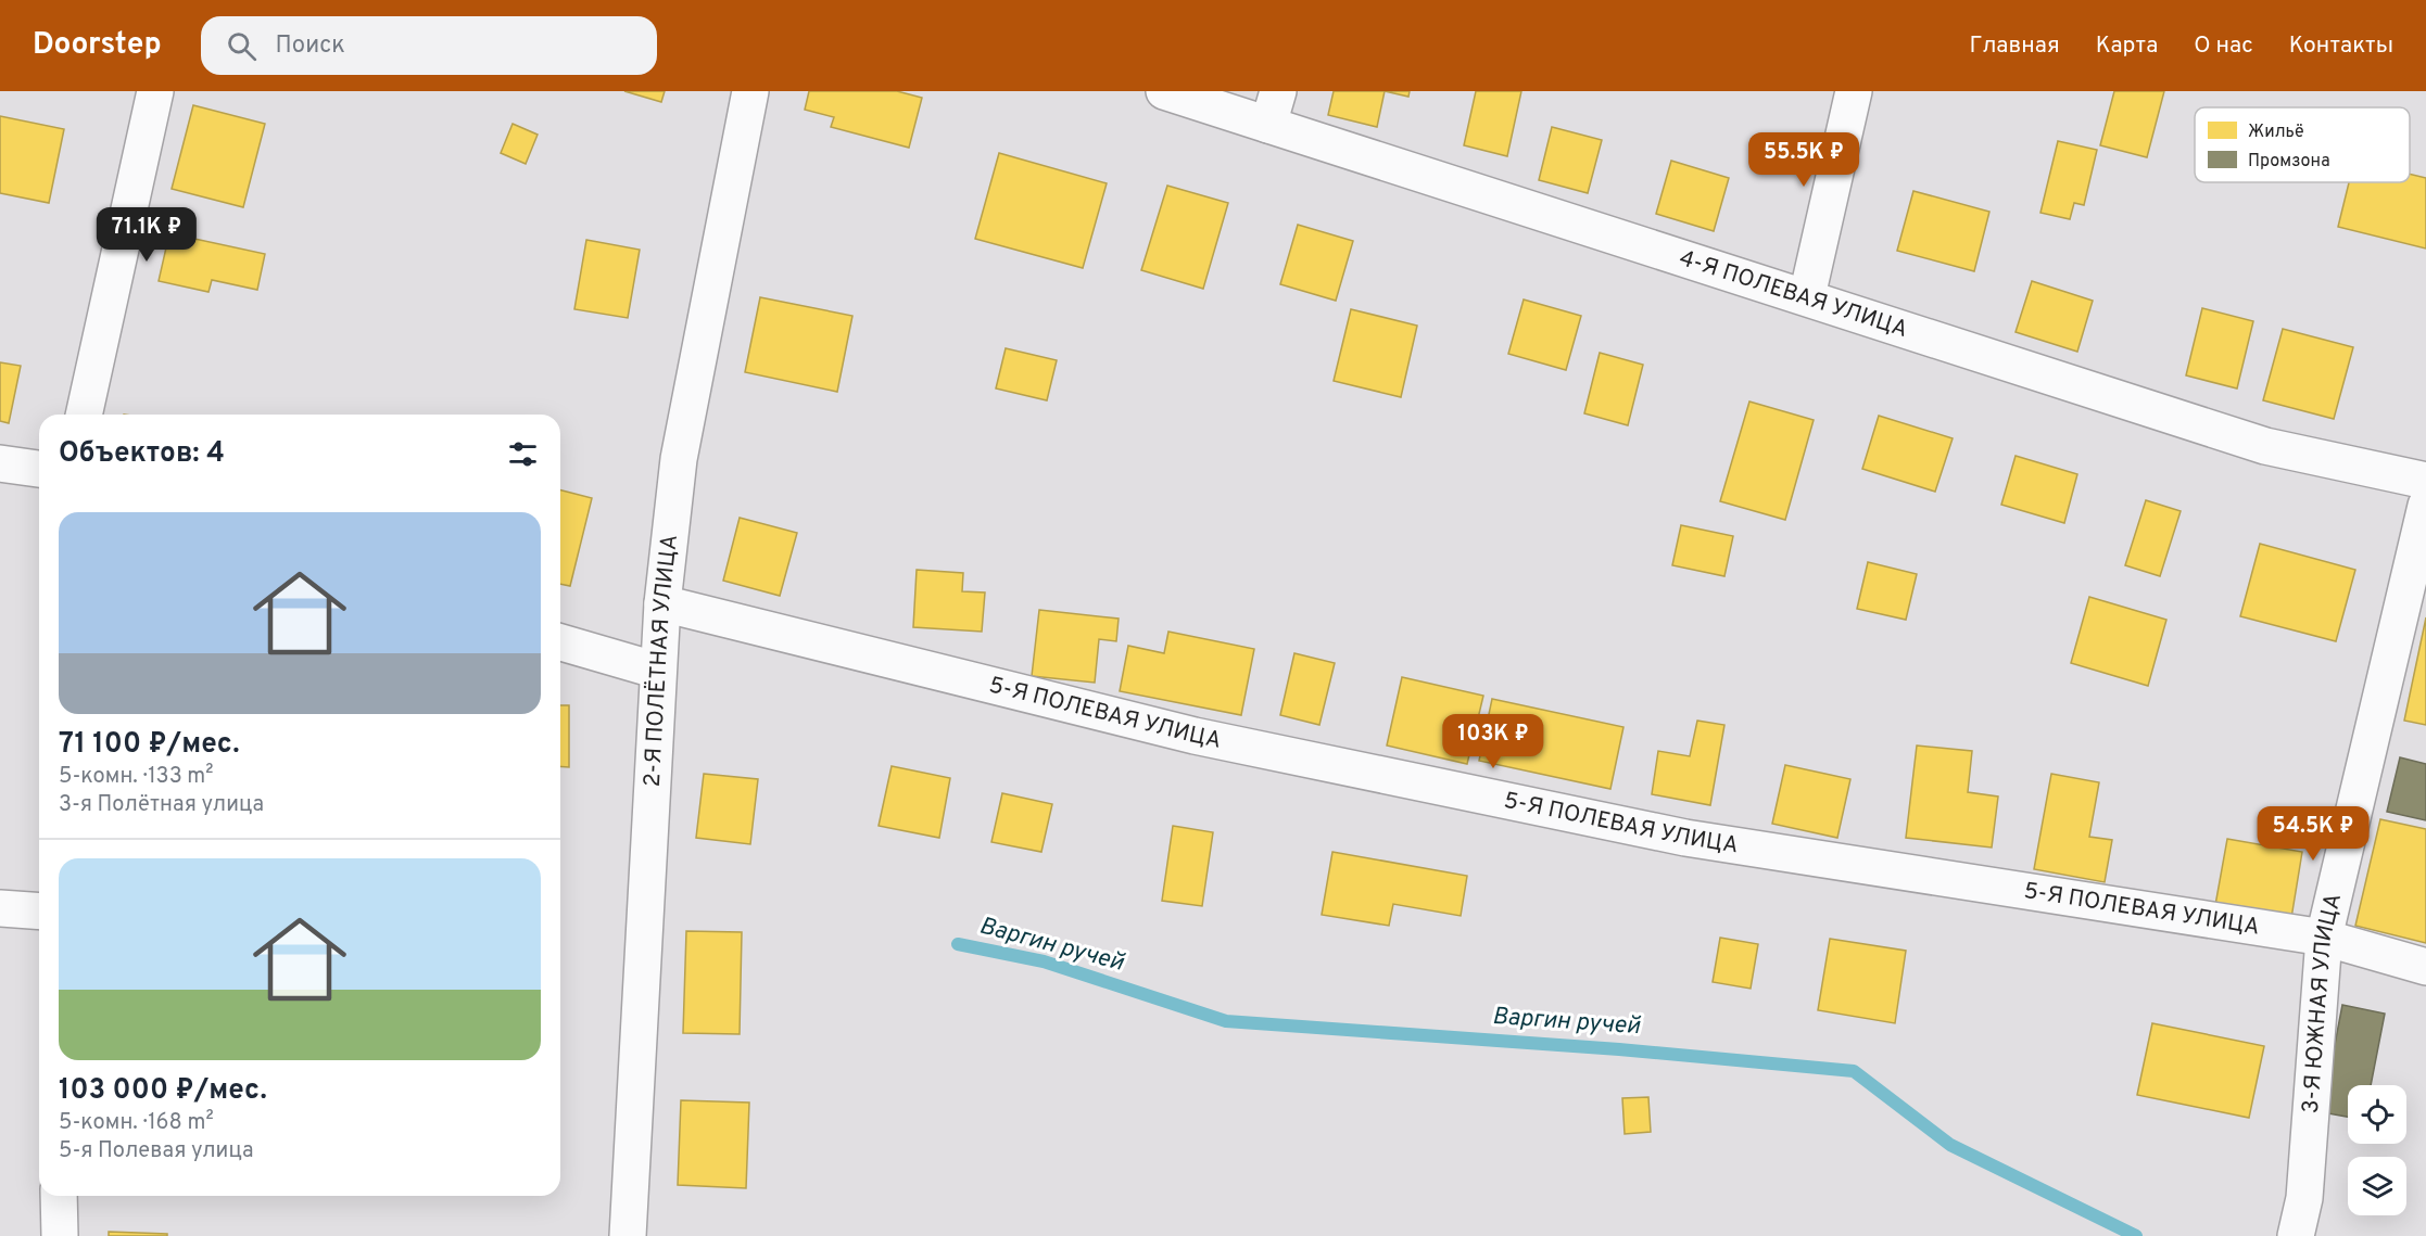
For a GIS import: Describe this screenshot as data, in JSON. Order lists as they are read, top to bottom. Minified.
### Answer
{"streets":{"street":["4-Я ПОЛЕВАЯ УЛИЦА","2-Я ПОЛЁТНАЯ УЛИЦА","5-Я ПОЛЕВАЯ УЛИЦА","3-Я ЮЖНАЯ УЛИЦА"]},"crossings":[["2-Я ПОЛЁТНАЯ УЛИЦА","5-Я ПОЛЕВАЯ УЛИЦА"],["5-Я ПОЛЕВАЯ УЛИЦА","3-Я ЮЖНАЯ УЛИЦА"]],"water":["Варгин ручей"],"legend":["Жильё","Промзона"],"page":{"header":"Doorstep","search":"Поиск","nav":["Главная","Карта","О нас","Контакты"],"price":["55.5K ₽","71.1K ₽","103K ₽","54.5K ₽"],"heading":"Объектов: 4","list":[{"name":"71 100 ₽/мес.","note":"5-комн. · 133 m² · 3-я Полётная улица"},{"name":"103 000 ₽/мес.","note":"5-комн. · 168 m² · 5-я Полевая улица"}]}}
